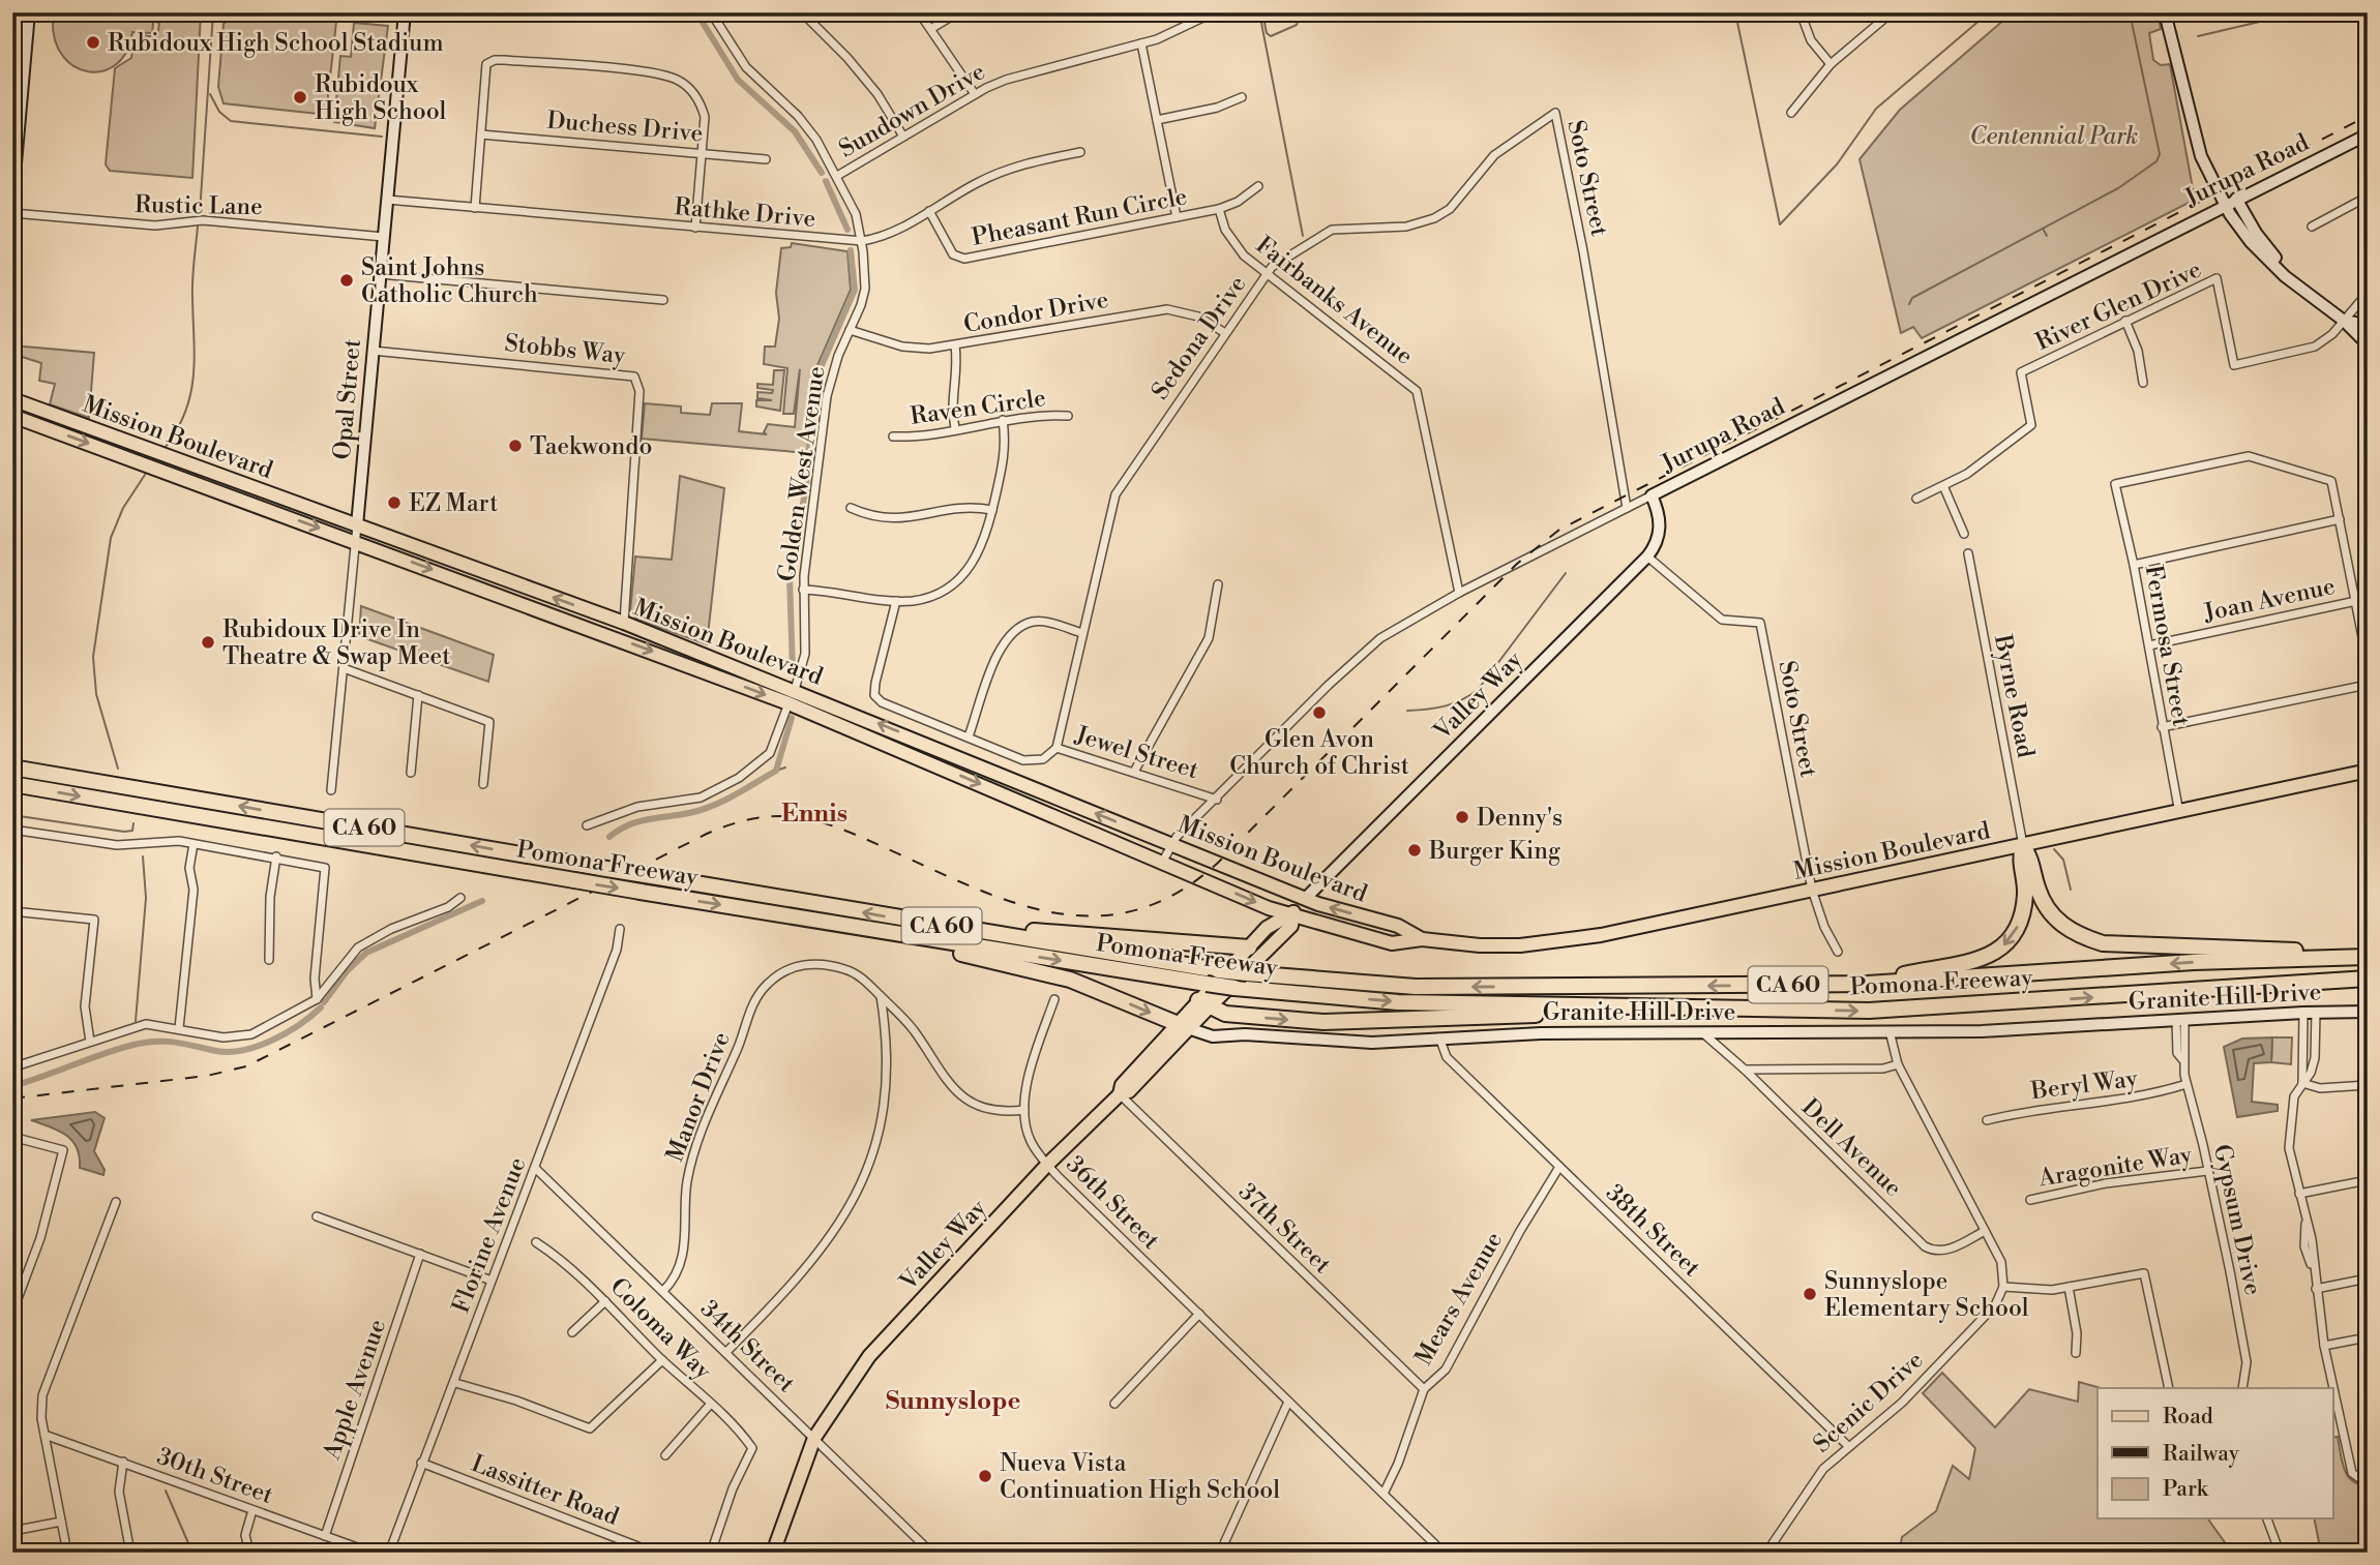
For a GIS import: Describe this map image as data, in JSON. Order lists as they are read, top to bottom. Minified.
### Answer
{"streets":{"highway":["CA 60","Pomona Freeway"],"main road":["Mission Boulevard","Valley Way"],"street":["Sundown Drive","Duchess Drive","Jurupa Road","Soto Street","Rustic Lane","Rathke Drive","Pheasant Run Circle","Fairbanks Avenue","River Glen Drive","Condor Drive","Sedona Drive","Stobbs Way","Opal Street","Raven Circle","Golden West Avenue","Joan Avenue","Fermosa Street","Byrne Road","Jewel Street","Granite Hill Drive","Beryl Way","Manor Drive","Dell Avenue","Aragonite Way","36th Street","Gypsum Drive","37th Street","38th Street","Florine Avenue","Mears Avenue","Coloma Way","34th Street","Apple Avenue","Scenic Drive","30th Street","Lassitter Road"]},"crossings":[["Sundown Drive","Golden West Avenue"],["Jurupa Road","Soto Street"],["Jurupa Road","Fairbanks Avenue"],["Jurupa Road","Mission Boulevard"],["Jurupa Road","Valley Way"],["Jurupa Road","Jewel Street"],["Soto Street","Sedona Drive"],["Soto Street","Mission Boulevard"],["Soto Street","Valley Way"],["Rustic Lane","Opal Street"],["Rathke Drive","Pheasant Run Circle"],["Rathke Drive","Opal Street"],["Rathke Drive","Golden West Avenue"],["Pheasant Run Circle","Fairbanks Avenue"],["Fairbanks Avenue","Sedona Drive"],["Condor Drive","Sedona Drive"],["Condor Drive","Golden West Avenue"],["Sedona Drive","Jewel Street"],["Stobbs Way","Opal Street"],["Stobbs Way","Mission Boulevard"],["Opal Street","Mission Boulevard"],["Mission Boulevard","Golden West Avenue"],["Mission Boulevard","Fermosa Street"],["Mission Boulevard","Valley Way"],["Mission Boulevard","Byrne Road"],["Joan Avenue","Fermosa Street"],["Valley Way","Granite Hill Drive"],["Valley Way","36th Street"],["Valley Way","37th Street"],["Valley Way","34th Street"],["Granite Hill Drive","Dell Avenue"],["Granite Hill Drive","Gypsum Drive"],["Granite Hill Drive","38th Street"],["Beryl Way","Gypsum Drive"],["Manor Drive","34th Street"],["Aragonite Way","Gypsum Drive"],["36th Street","Mears Avenue"],["37th Street","Mears Avenue"],["38th Street","Mears Avenue"],["38th Street","Scenic Drive"],["Florine Avenue","34th Street"],["Florine Avenue","Lassitter Road"],["Apple Avenue","30th Street"]],"districts":["Ennis","Sunnyslope"],"parks":["Centennial Park"],"places":["Rubidoux High School Stadium","Rubidoux High School","Saint Johns Catholic Church","Taekwondo","EZ Mart","Rubidoux Drive In Theatre & Swap Meet","Glen Avon Church of Christ","Denny's","Burger King","Sunnyslope Elementary School","Nueva Vista Continuation High School"],"legend":["Road","Railway","Park"]}
